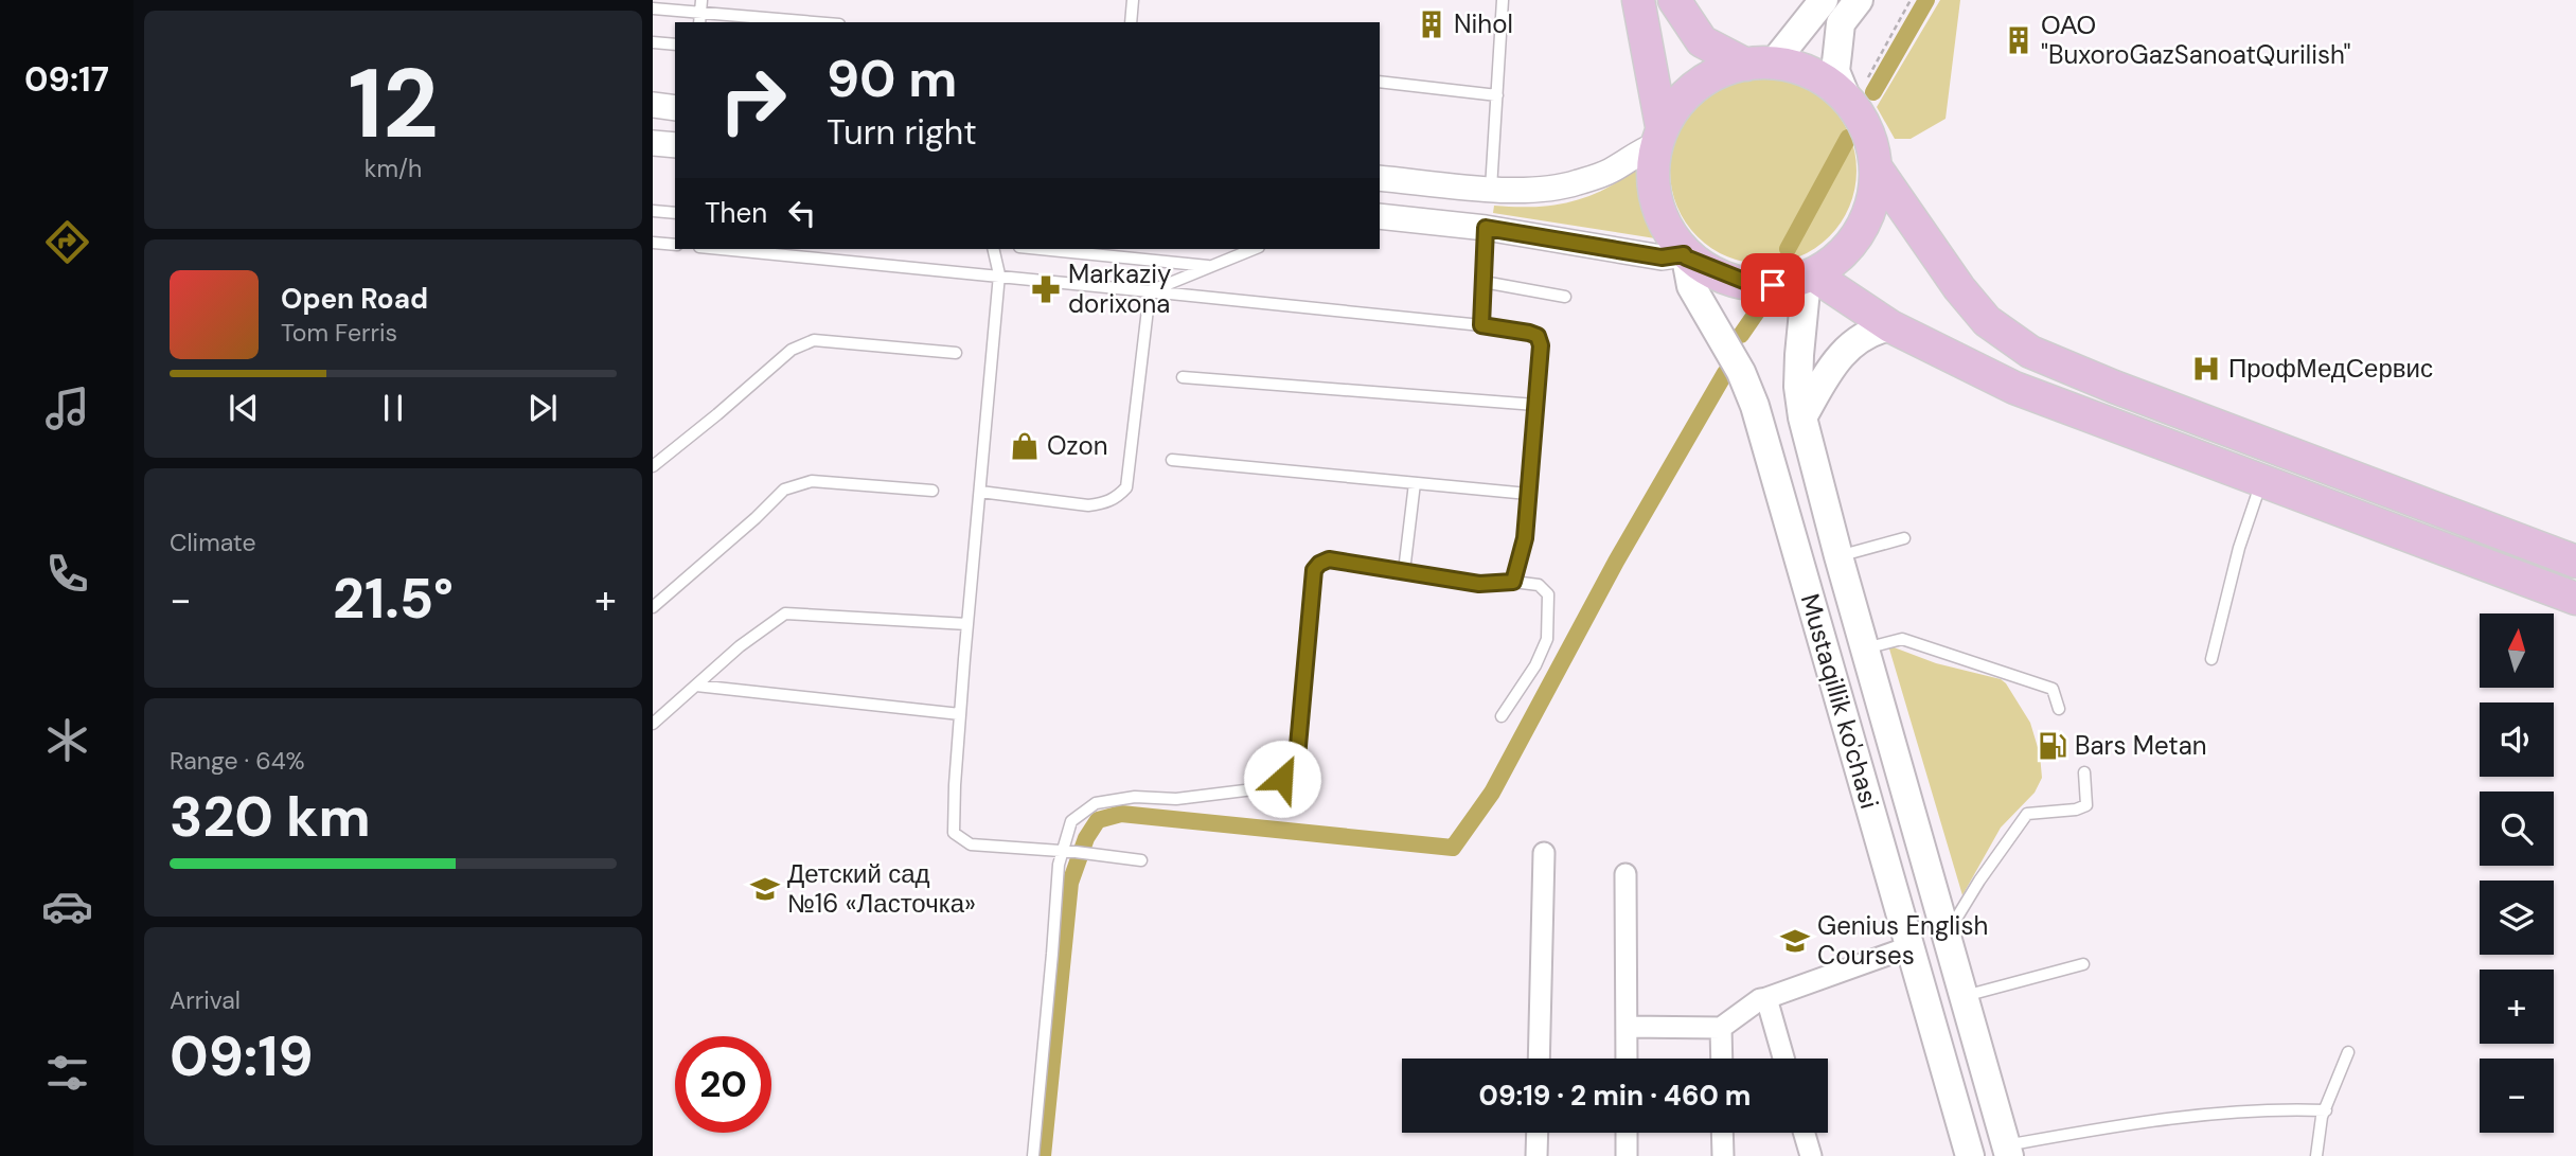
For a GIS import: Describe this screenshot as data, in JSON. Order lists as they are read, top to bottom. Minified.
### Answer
{"streets":{"main road":["Mustaqillik ko'chasi"]},"places":{"building":["Nihol","ОАО \"BuxoroGazSanoatQurilish\""],"pharmacy":["Markaziy dorixona"],"hospital":["ПрофМедСервис"],"shop":["Ozon"],"fuel station":["Bars Metan"],"school or university":["Детский сад №16 «Ласточка»","Genius English Courses"]},"north":"top","page":{"tabs":"09:17","tile":[["12","km/h"],"Climate",["Range · 64%","320 km"],["Arrival","09:19"]],"turn":["90 m","Turn right"],"then":"Then","song":["Open Road","Tom Ferris"],"heat":["−","21.5°","+"],"map_buttons":["+","−"],"limit":"20","trip":"09:19 · 2 min · 460 m"}}
